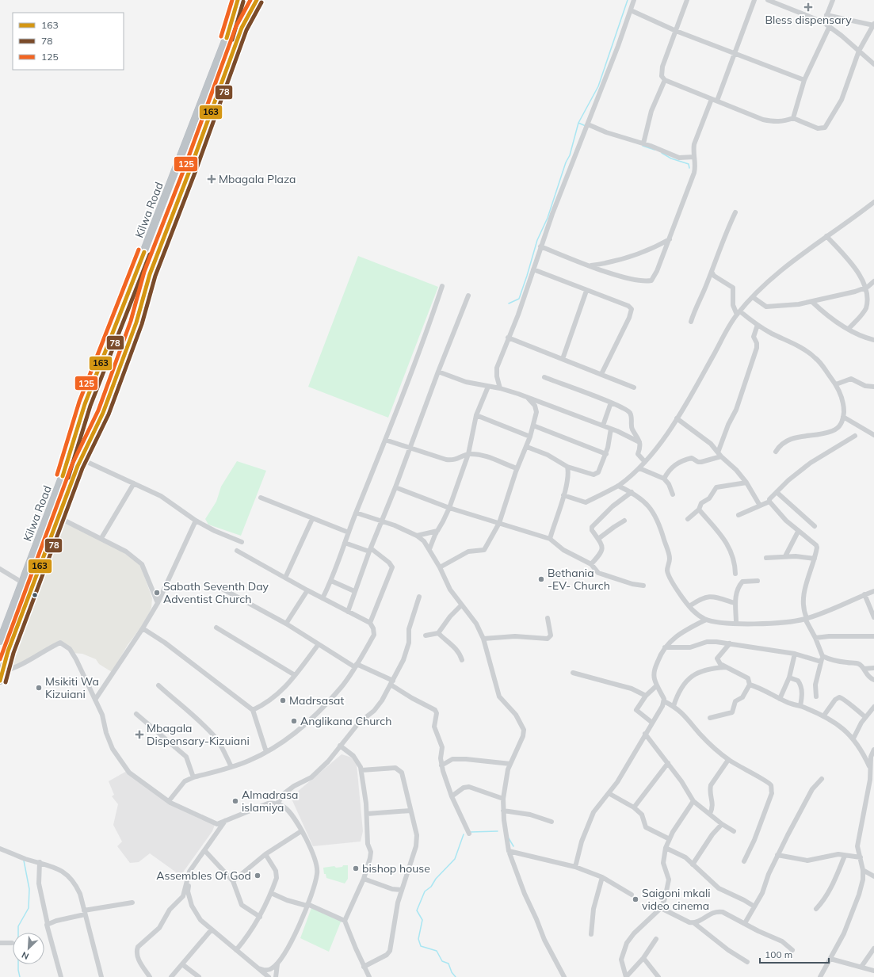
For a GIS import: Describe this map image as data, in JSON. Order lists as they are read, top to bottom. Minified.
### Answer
{"streets":{"highway":["Kilwa Road"]},"places":{"health":["Bless dispensary","Mbagala Plaza","Mbagala Dispensary-Kizuiani"],"other":["Bethania -EV- Church","Sabath Seventh Day Adventist Church","Msikiti Wa Kizuiani","Madrsasat","Anglikana Church","Almadrasa islamiya","bishop house","Assembles Of God","Saigoni mkali video cinema"]},"lines":["transit line 163","transit line 125","transit line 78"],"legend":["163","78","125"],"scale_bar":"100 m","north":"bottom left"}
